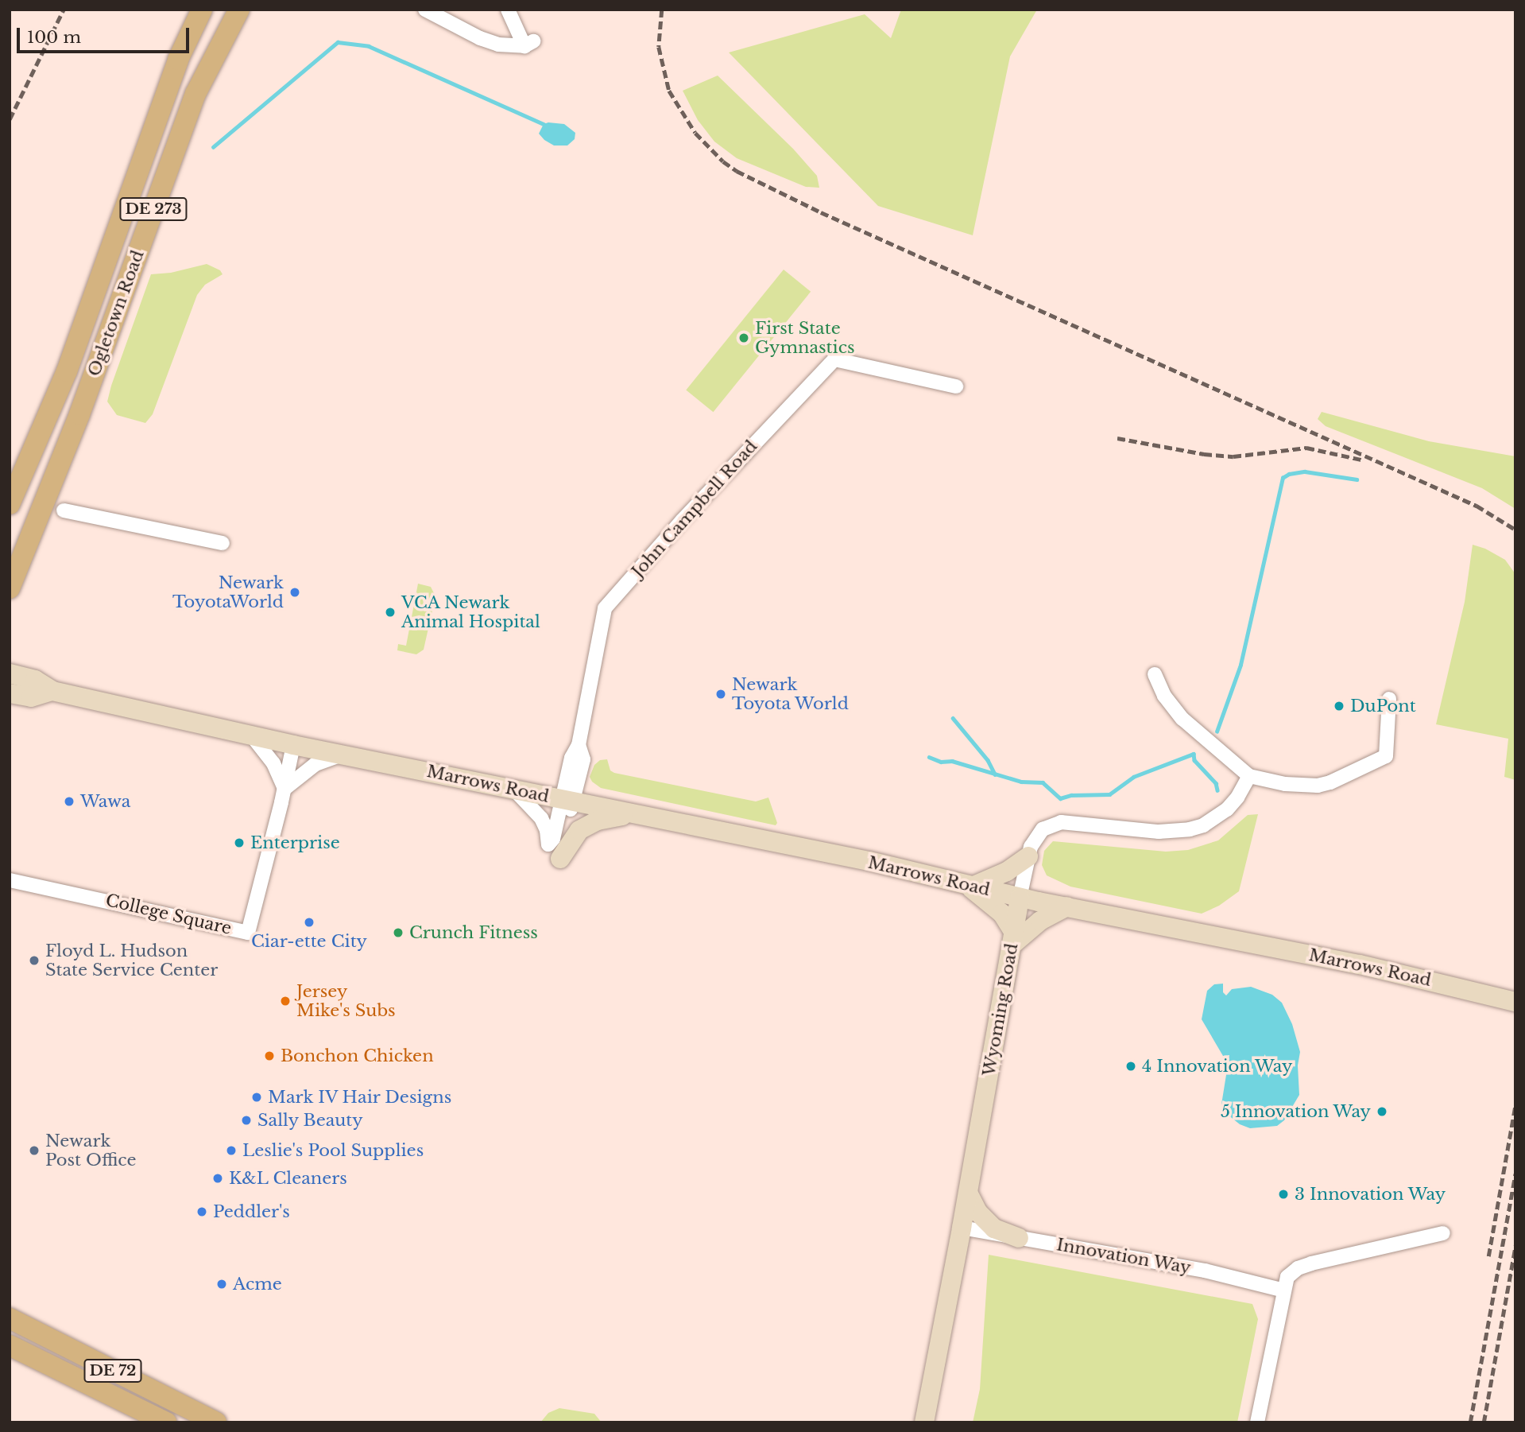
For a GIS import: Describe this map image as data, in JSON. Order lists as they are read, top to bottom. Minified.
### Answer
{"streets":{"main road":["DE 273","Ogletown Road","DE 72"],"street":["John Campbell Road","Marrows Road","College Square","Wyoming Road","Innovation Way"]},"crossings":[["John Campbell Road","Marrows Road"],["Marrows Road","College Square"],["Marrows Road","Wyoming Road"],["Wyoming Road","Innovation Way"]],"places":["First State Gymnastics","Newark ToyotaWorld","VCA Newark Animal Hospital","Newark Toyota World","DuPont","Wawa","Enterprise","Ciar-ette City","Crunch Fitness","Floyd L. Hudson State Service Center","Jersey Mike's Subs","Bonchon Chicken","4 Innovation Way","Mark IV Hair Designs","5 Innovation Way","Sally Beauty","Newark Post Office","Leslie's Pool Supplies","K&L Cleaners","3 Innovation Way","Peddler's","Acme"],"scale_bar":"100 m"}
